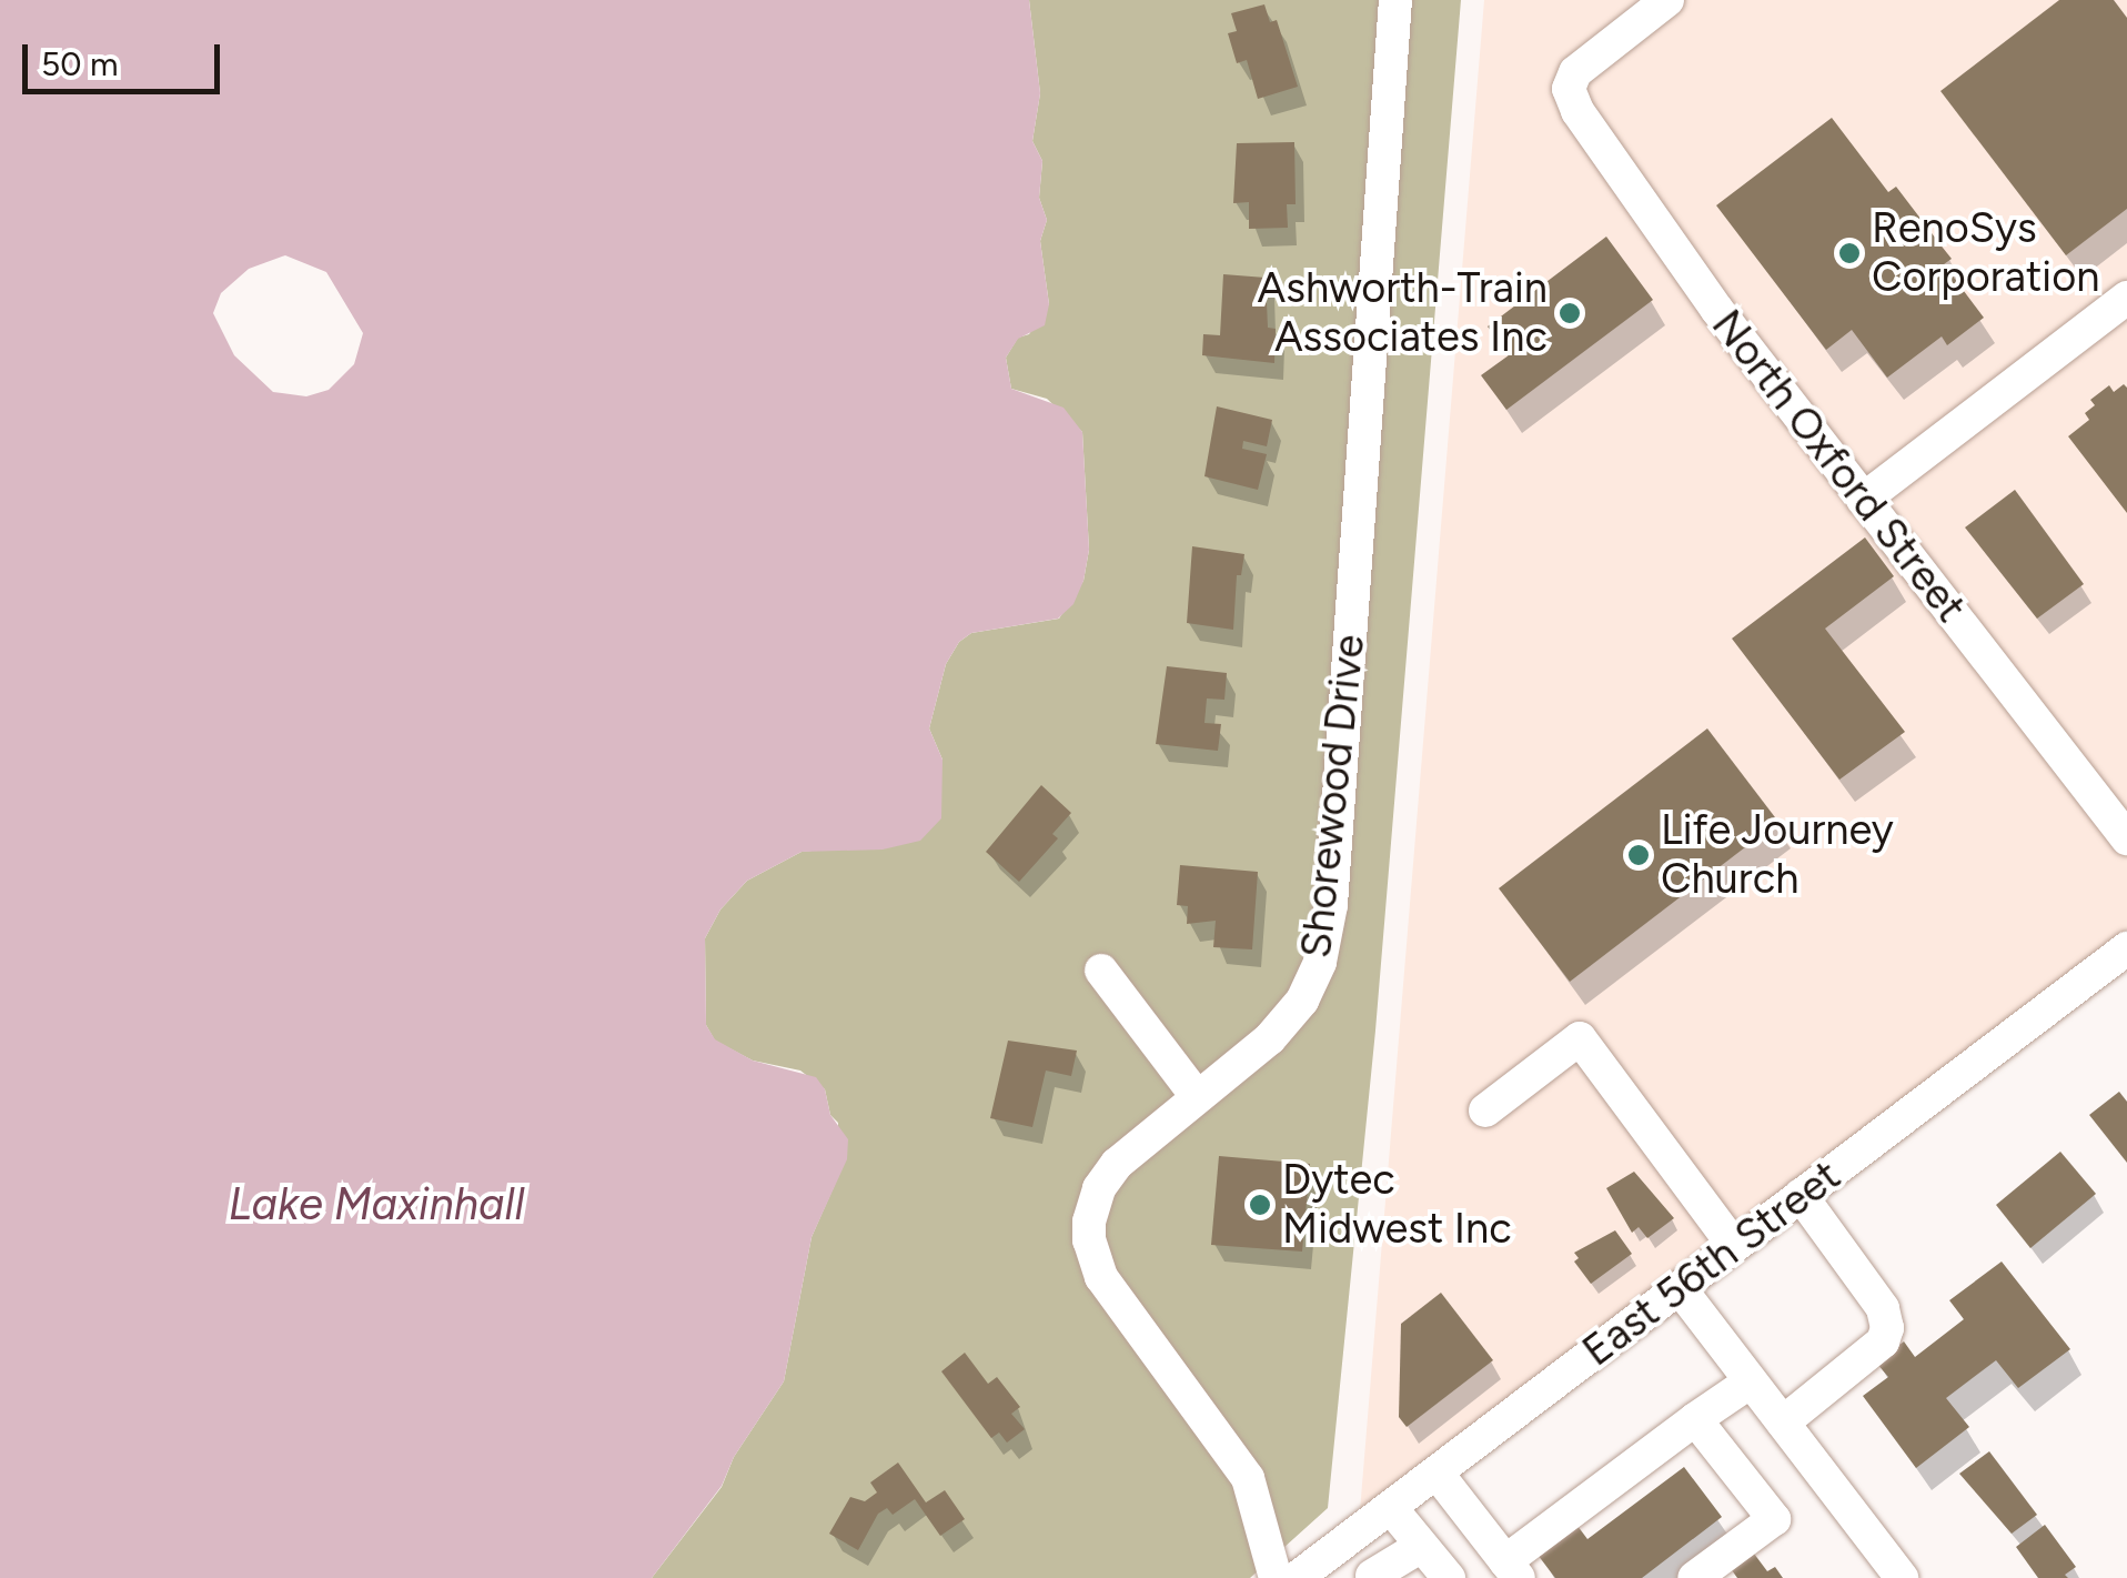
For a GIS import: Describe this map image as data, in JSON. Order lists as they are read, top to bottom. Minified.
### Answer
{"streets":{"street":["North Oxford Street","Shorewood Drive","East 56th Street"]},"water":["Lake Maxinhall"],"places":["RenoSys Corporation","Ashworth-Train Associates Inc","Life Journey Church","Dytec Midwest Inc"],"scale_bar":"50 m"}
